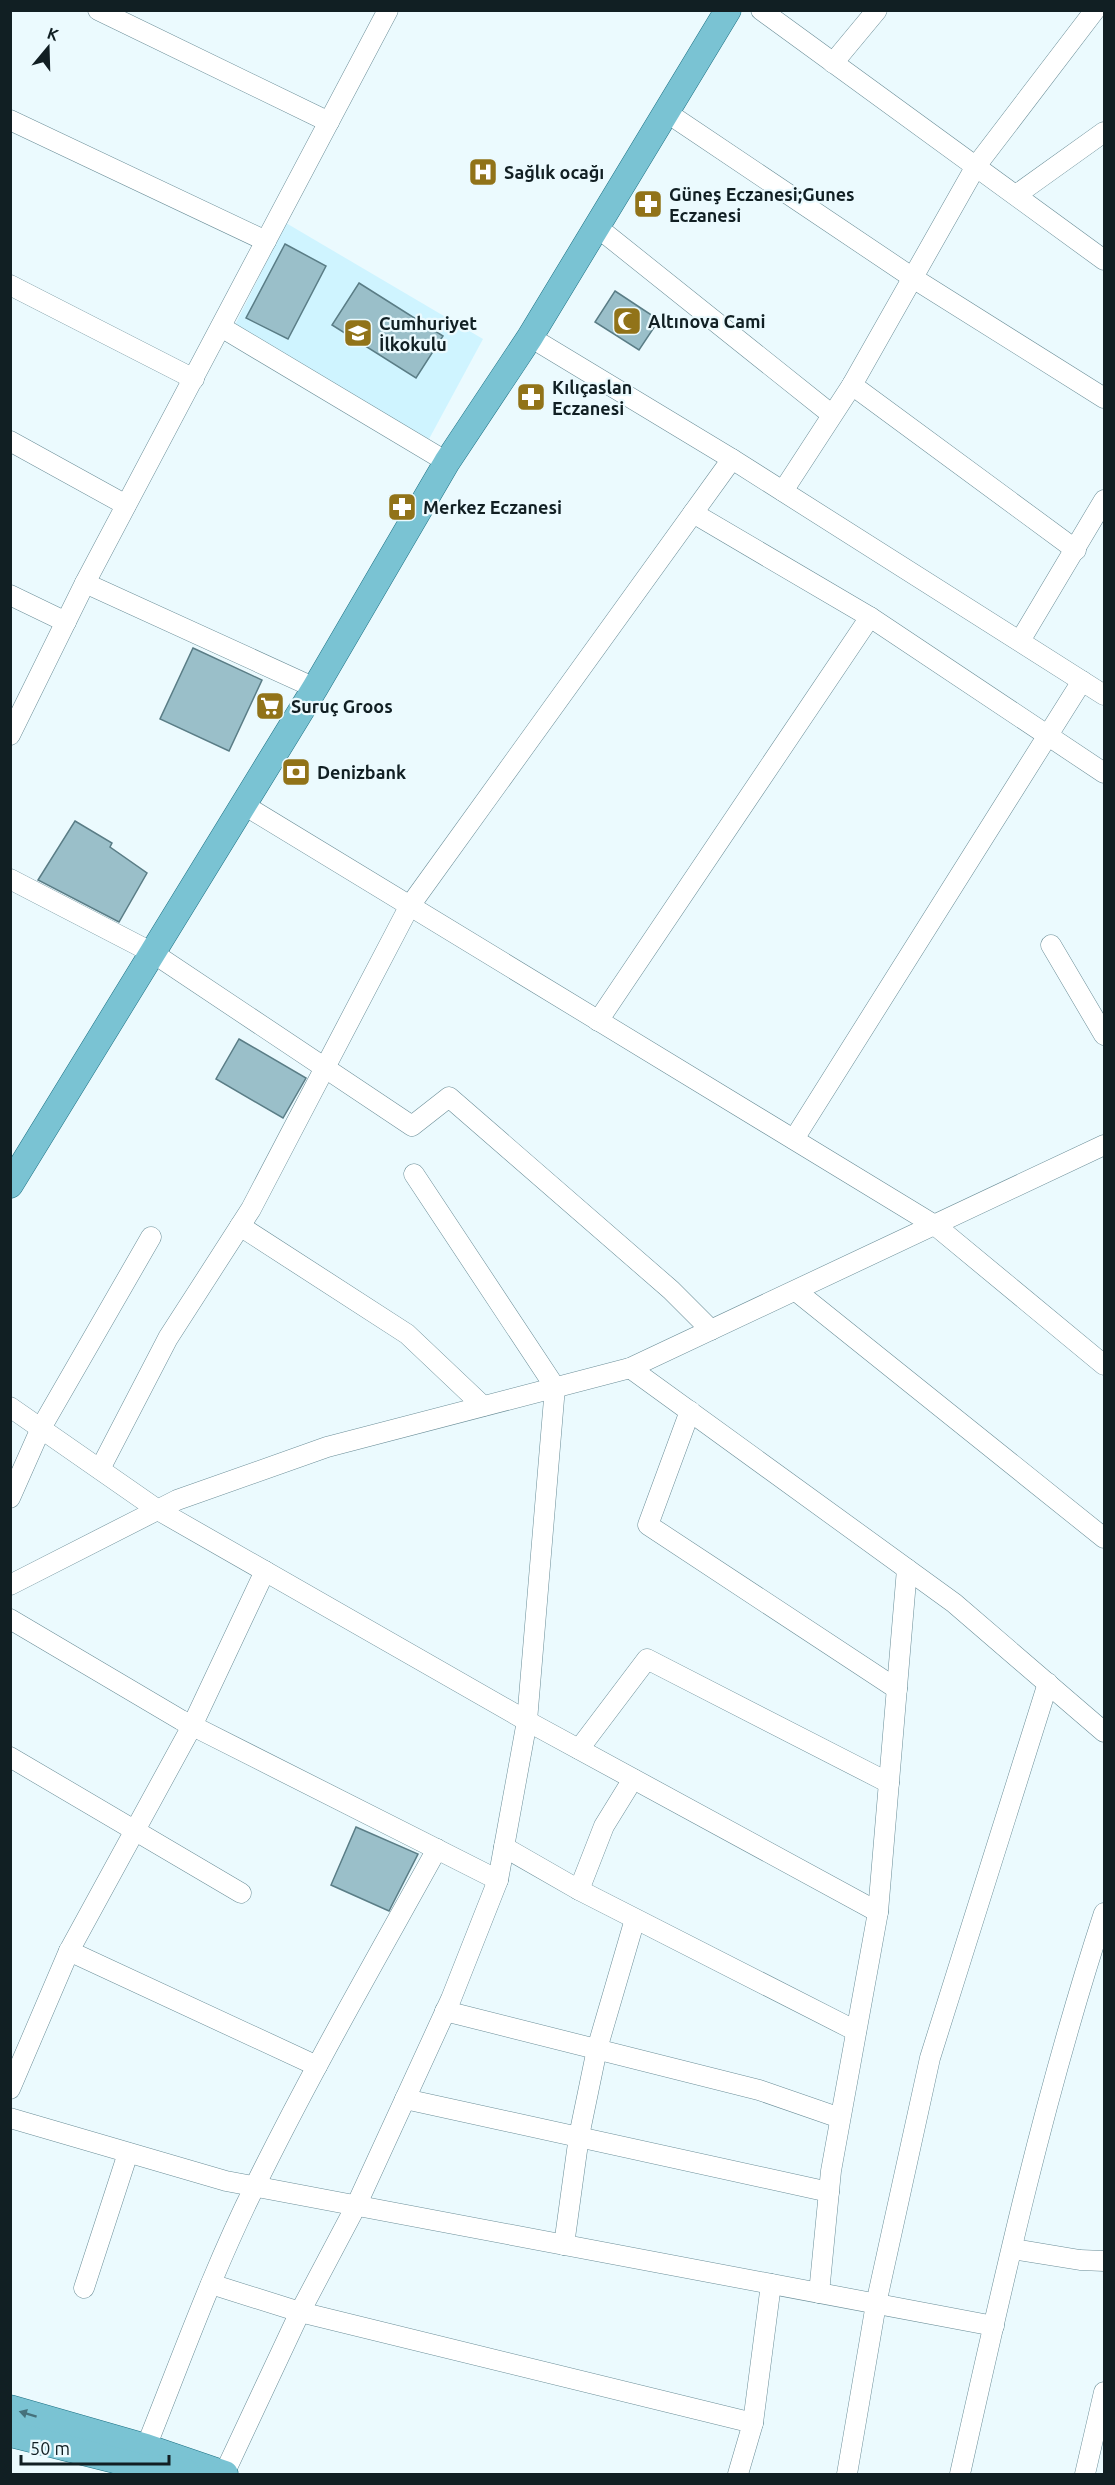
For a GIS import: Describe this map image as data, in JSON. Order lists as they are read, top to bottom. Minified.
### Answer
{"places":{"hospital":["Sağlık ocağı"],"pharmacy":["Güneş Eczanesi;Gunes Eczanesi","Kılıçaslan Eczanesi","Merkez Eczanesi"],"mosque":["Altınova Cami"],"school or university":["Cumhuriyet İlkokulu"],"supermarket":["Suruç Groos"],"bank":["Denizbank"]},"scale_bar":"50 m","north":"top"}
